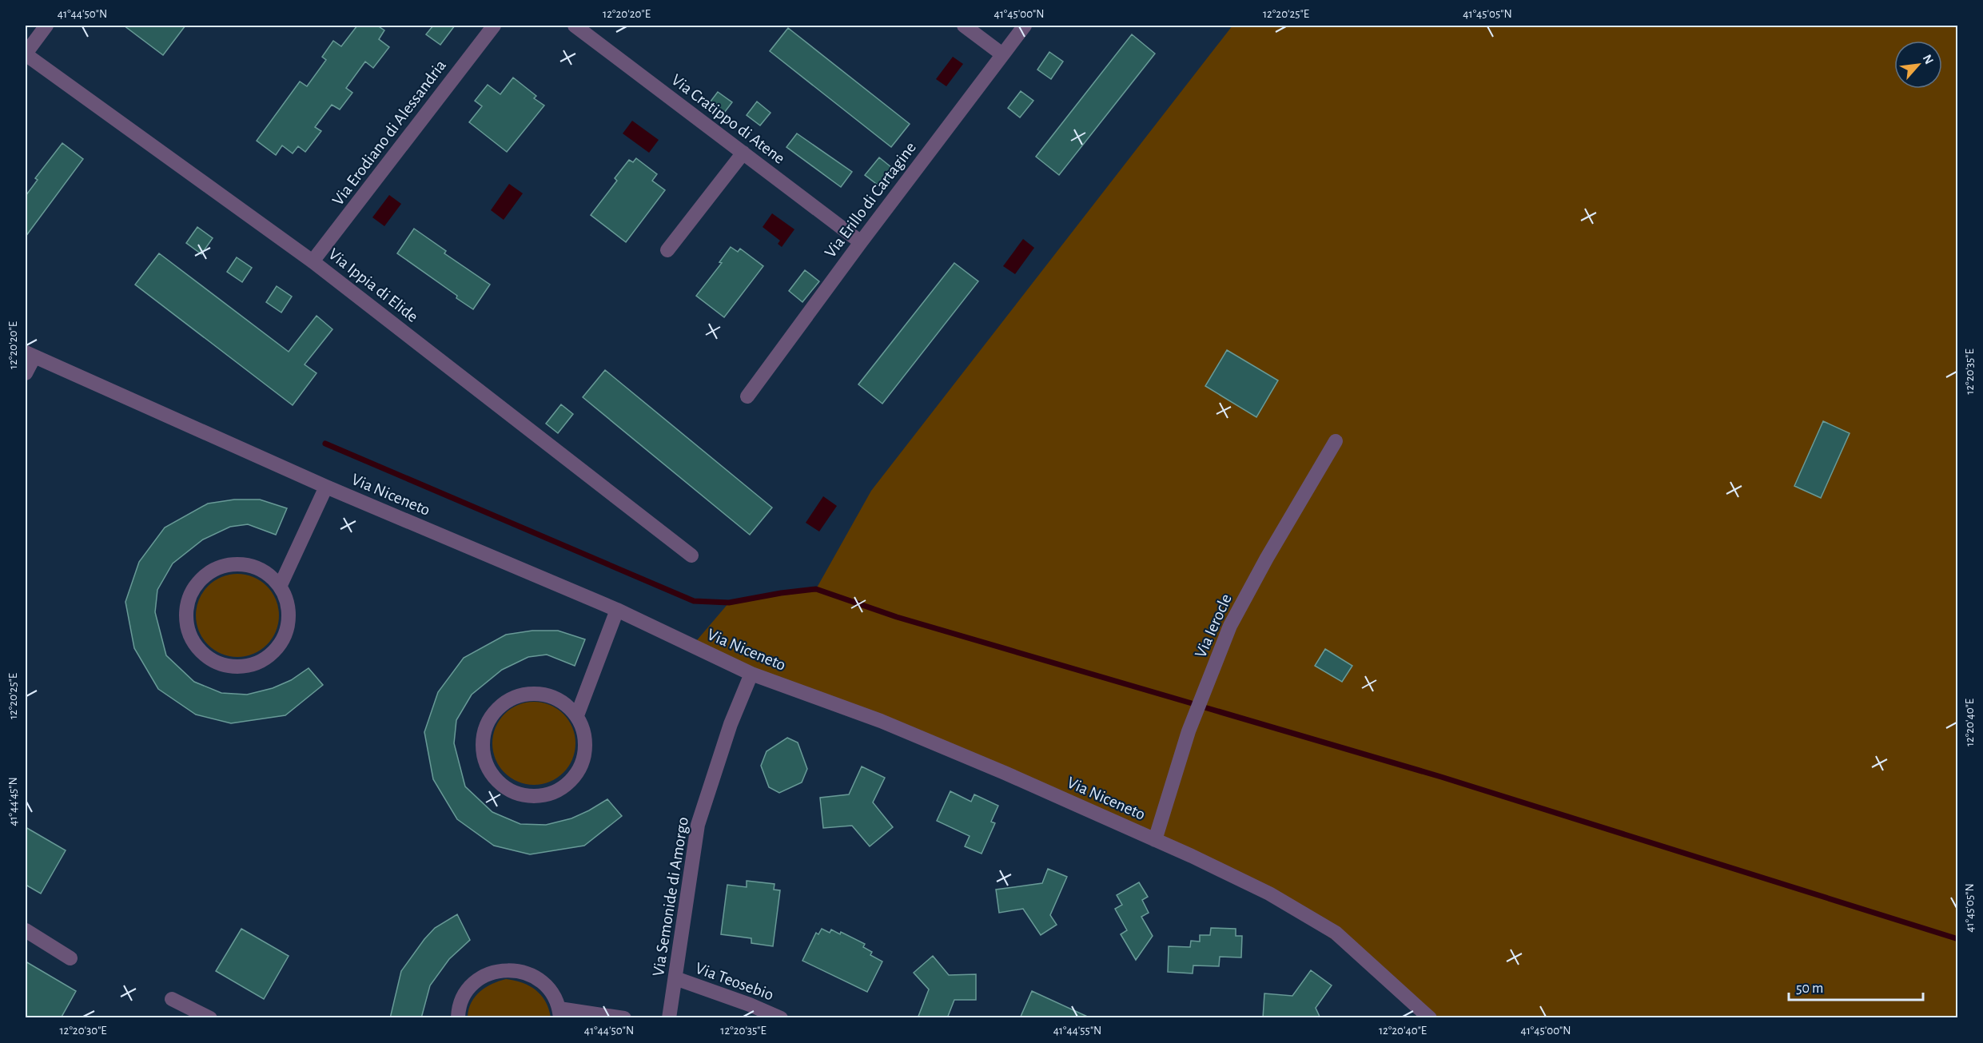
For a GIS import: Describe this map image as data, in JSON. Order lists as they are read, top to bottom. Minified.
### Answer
{"streets":{"street":["Via Cratippo di Atene","Via Erodiano di Alessandria","Via Erillo di Cartagine","Via Ippia di Elide","Via Niceneto","Via Ierocle","Via Semonide di Amorgo","Via Teosebio"]},"crossings":[["Via Cratippo di Atene","Via Erillo di Cartagine"],["Via Erodiano di Alessandria","Via Ippia di Elide"],["Via Niceneto","Via Ierocle"],["Via Niceneto","Via Semonide di Amorgo"],["Via Semonide di Amorgo","Via Teosebio"]],"scale_bar":"50 m","north":"top right","coordinates":["41°44'50\"N","12°20'20\"E","41°45'00\"N","12°20'25\"E","41°45'05\"N","12°20'35\"E","12°20'40\"E","41°44'45\"N","12°20'30\"E","41°44'55\"N"]}
